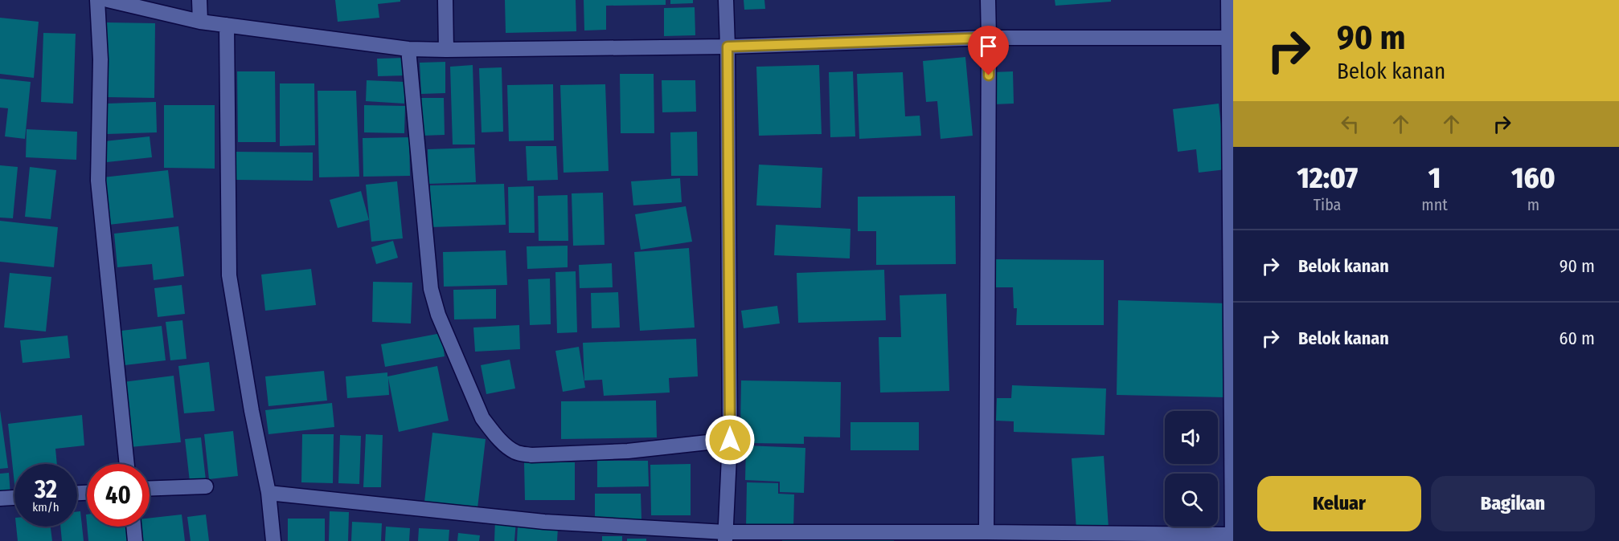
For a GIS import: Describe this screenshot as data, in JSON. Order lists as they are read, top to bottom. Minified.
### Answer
{"page":{"turn":["90 m","Belok kanan"],"eta":["12:07","Tiba","1","mnt","160","m"],"list":[{"name":"Belok kanan","value":"90 m"},{"name":"Belok kanan","value":"60 m"}],"speed":"32 km/h","limit":"40","buttons":["Keluar","Bagikan"]}}
